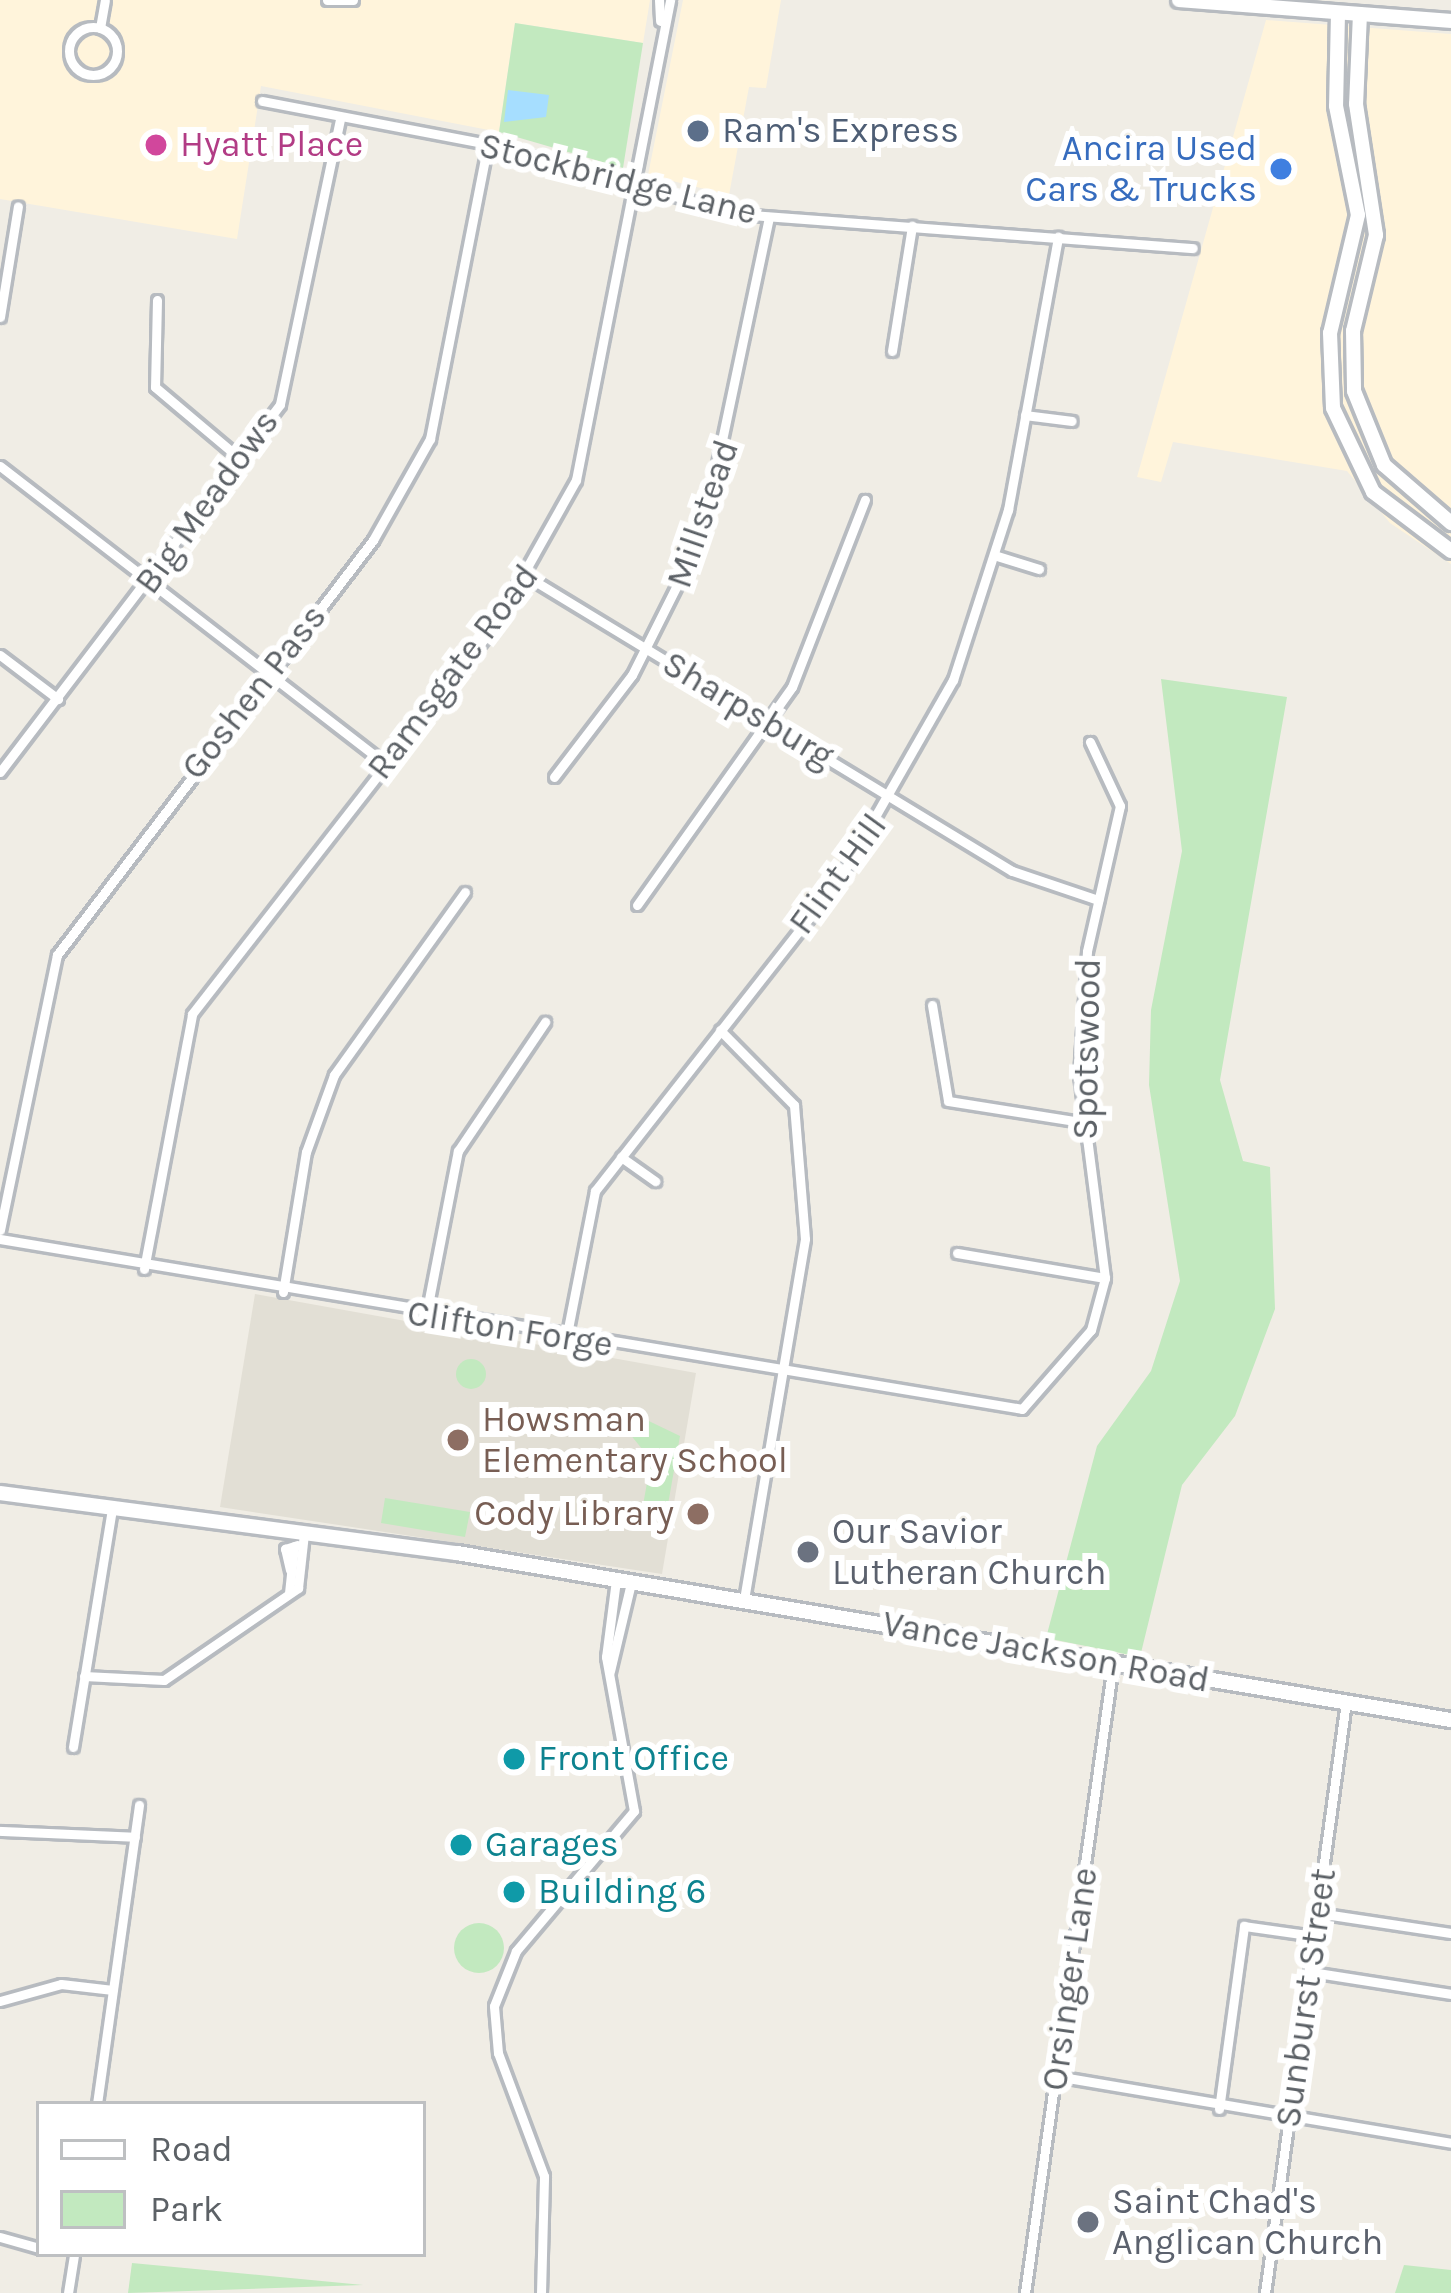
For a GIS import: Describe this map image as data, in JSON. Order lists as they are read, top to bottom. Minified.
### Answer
{"streets":{"main road":["Vance Jackson Road"],"street":["Stockbridge Lane","Big Meadows","Millstead","Ramsgate Road","Goshen Pass","Sharpsburg","Flint Hill","Spotswood","Clifton Forge","Orsinger Lane","Sunburst Street"]},"crossings":[["Stockbridge Lane","Big Meadows"],["Stockbridge Lane","Millstead"],["Stockbridge Lane","Ramsgate Road"],["Stockbridge Lane","Goshen Pass"],["Stockbridge Lane","Flint Hill"],["Millstead","Sharpsburg"],["Ramsgate Road","Sharpsburg"],["Ramsgate Road","Clifton Forge"],["Goshen Pass","Clifton Forge"],["Sharpsburg","Flint Hill"],["Sharpsburg","Spotswood"],["Flint Hill","Clifton Forge"],["Spotswood","Clifton Forge"],["Vance Jackson Road","Orsinger Lane"],["Vance Jackson Road","Sunburst Street"]],"places":["Ram's Express","Hyatt Place","Ancira Used Cars & Trucks","Howsman Elementary School","Cody Library","Our Savior Lutheran Church","Front Office","Garages","Building 6","Saint Chad's Anglican Church"],"legend":["Road","Park"]}
